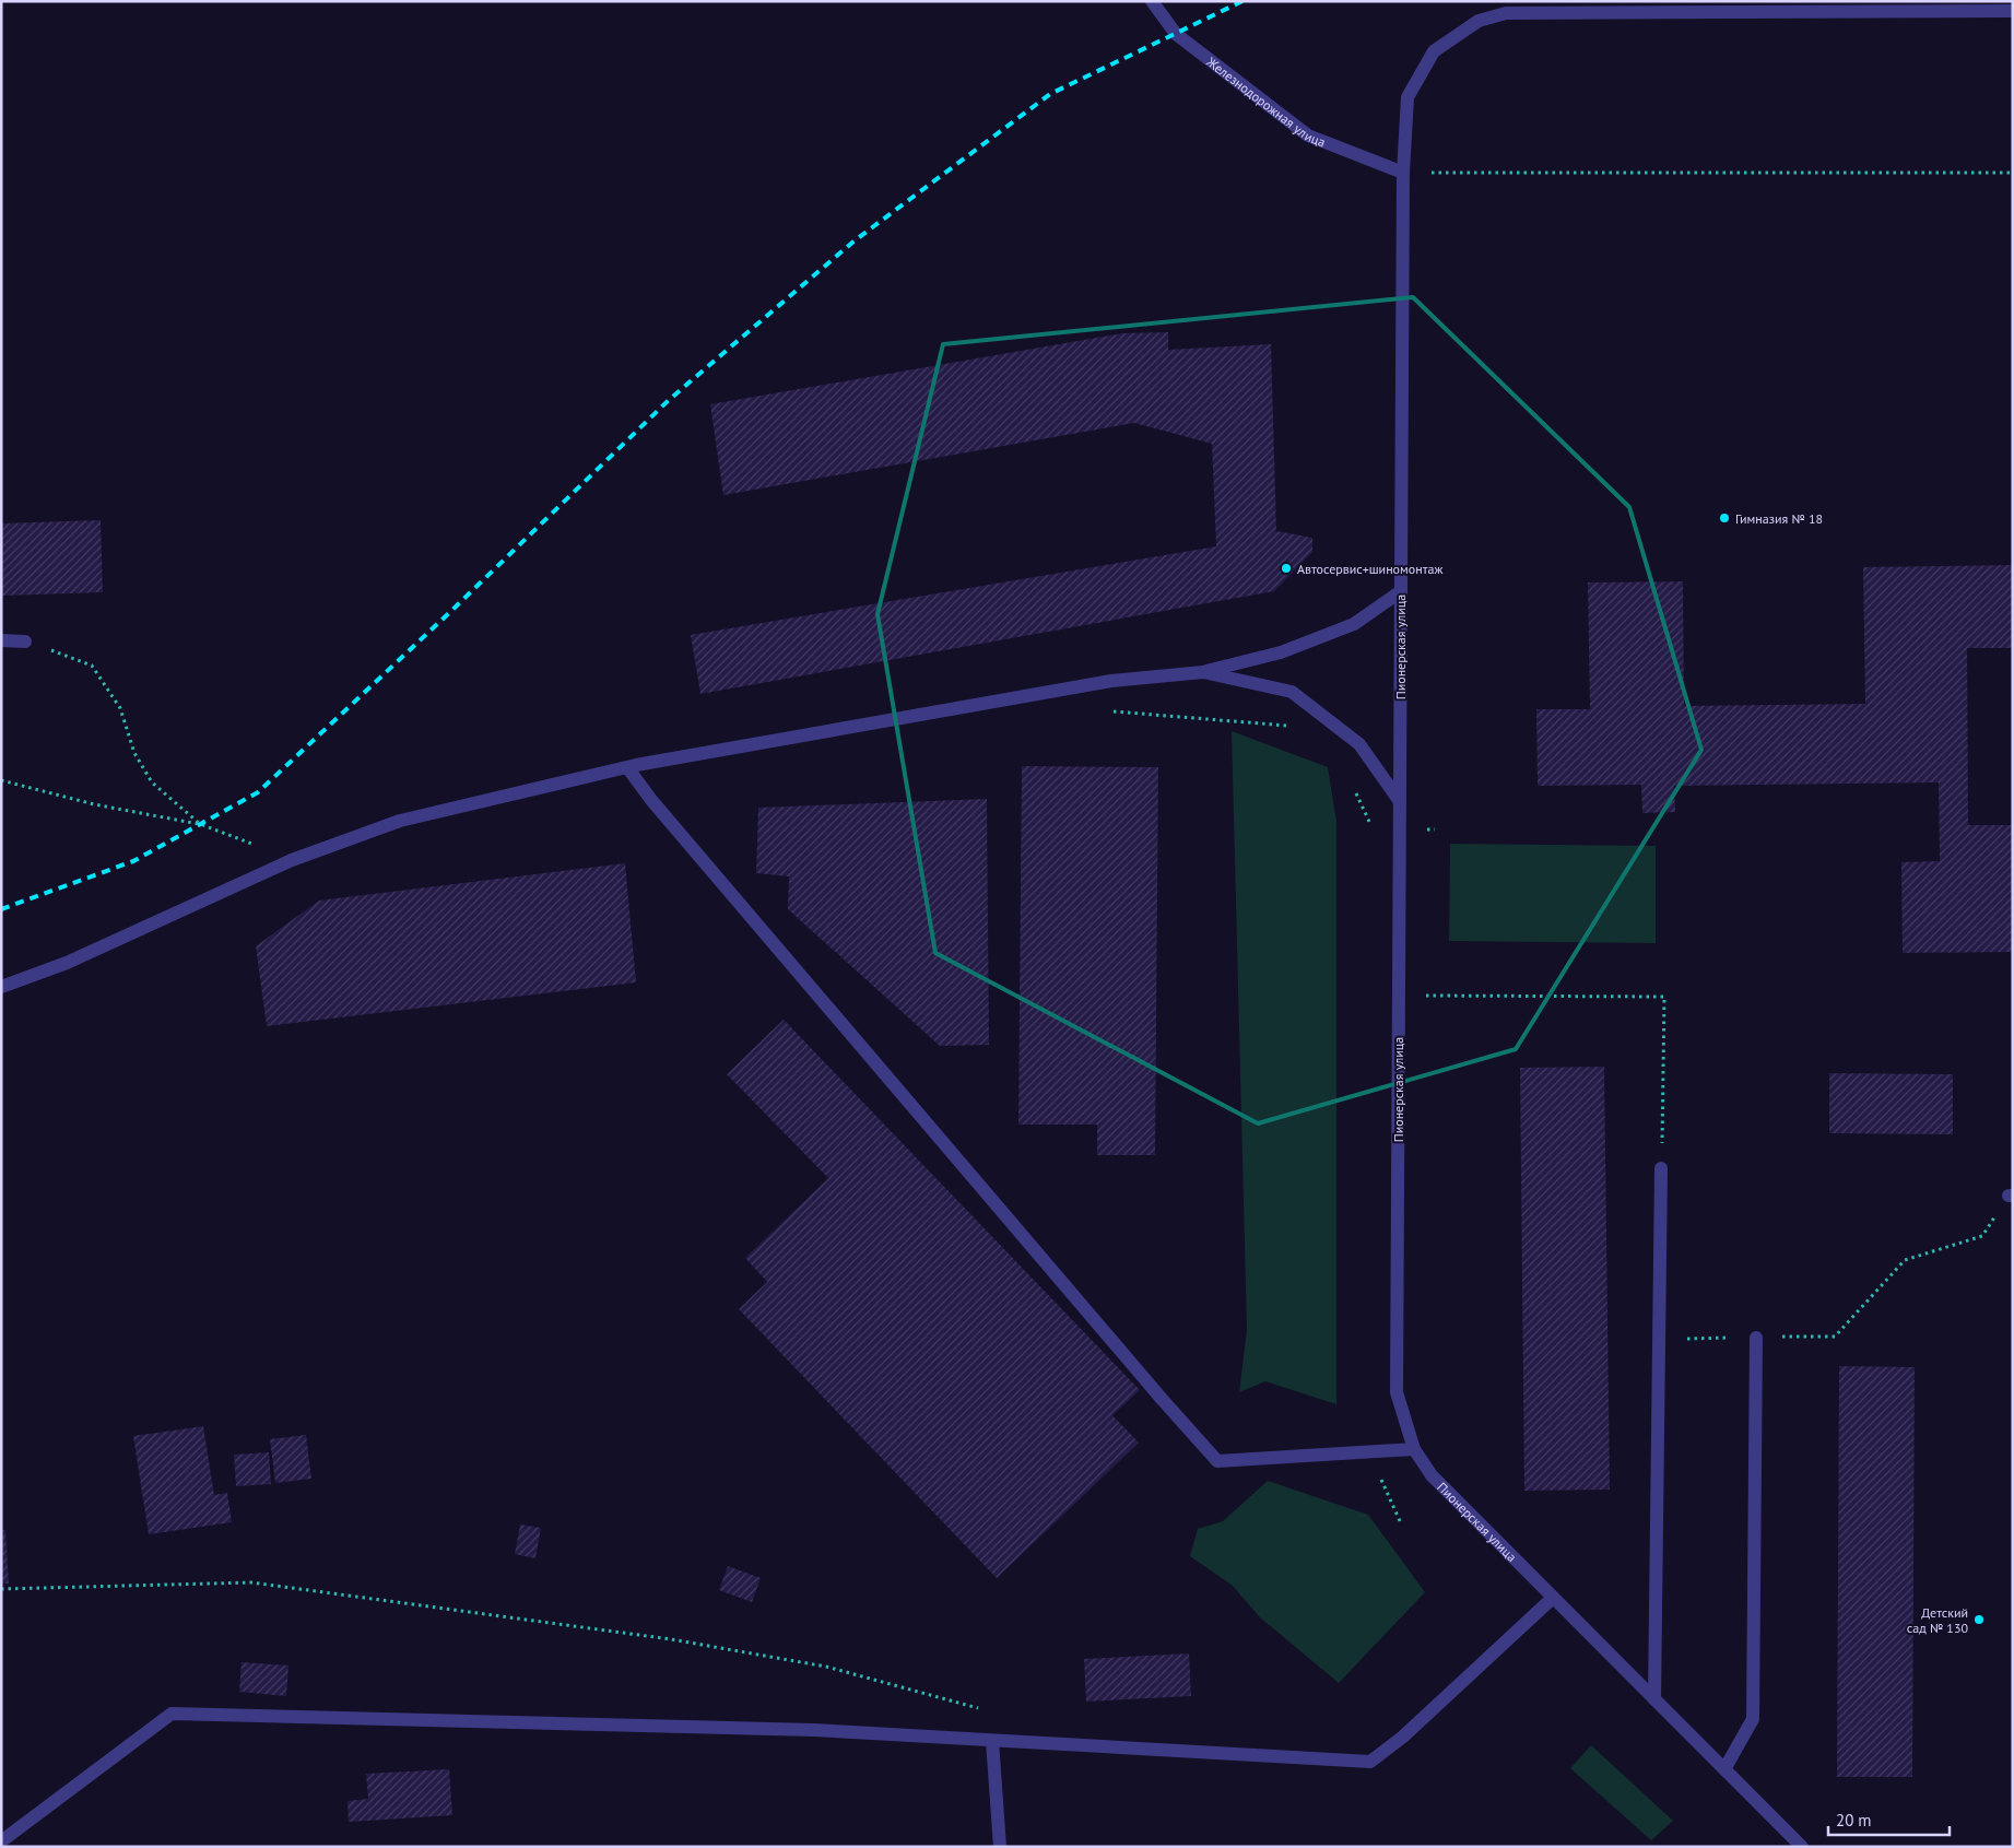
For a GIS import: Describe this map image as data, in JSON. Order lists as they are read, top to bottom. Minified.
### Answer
{"streets":{"street":["Железнодорожная улица","Пионерская улица"]},"crossings":[["Железнодорожная улица","Пионерская улица"]],"places":["Гимназия № 18","Автосервис+шиномонтаж","Детский сад № 130"],"scale_bar":"20 m"}
